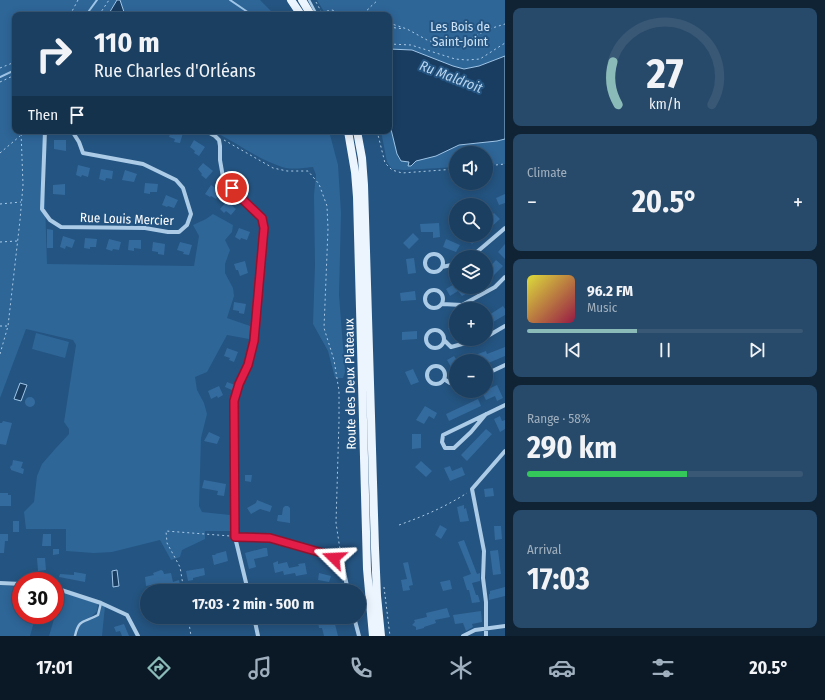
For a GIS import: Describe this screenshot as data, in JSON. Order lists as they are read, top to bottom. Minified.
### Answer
{"streets":{"main road":["Route des Deux Plateaux"],"street":["Rue Louis Mercier"]},"water":["Ru Maldroit"],"parks":["Les Bois de Saint-Joint"],"page":{"turn":["110 m","Rue Charles d'Orléans"],"then":"Then","tile":["Climate",["Range · 58%","290 km"],["Arrival","17:03"]],"map_buttons":["+","−"],"heat":["−","20.5°","+"],"song":["96.2 FM","Music"],"limit":"30","trip":"17:03 · 2 min · 500 m","tabs":["17:01","20.5°"],"gauge":["27","km/h"]}}
